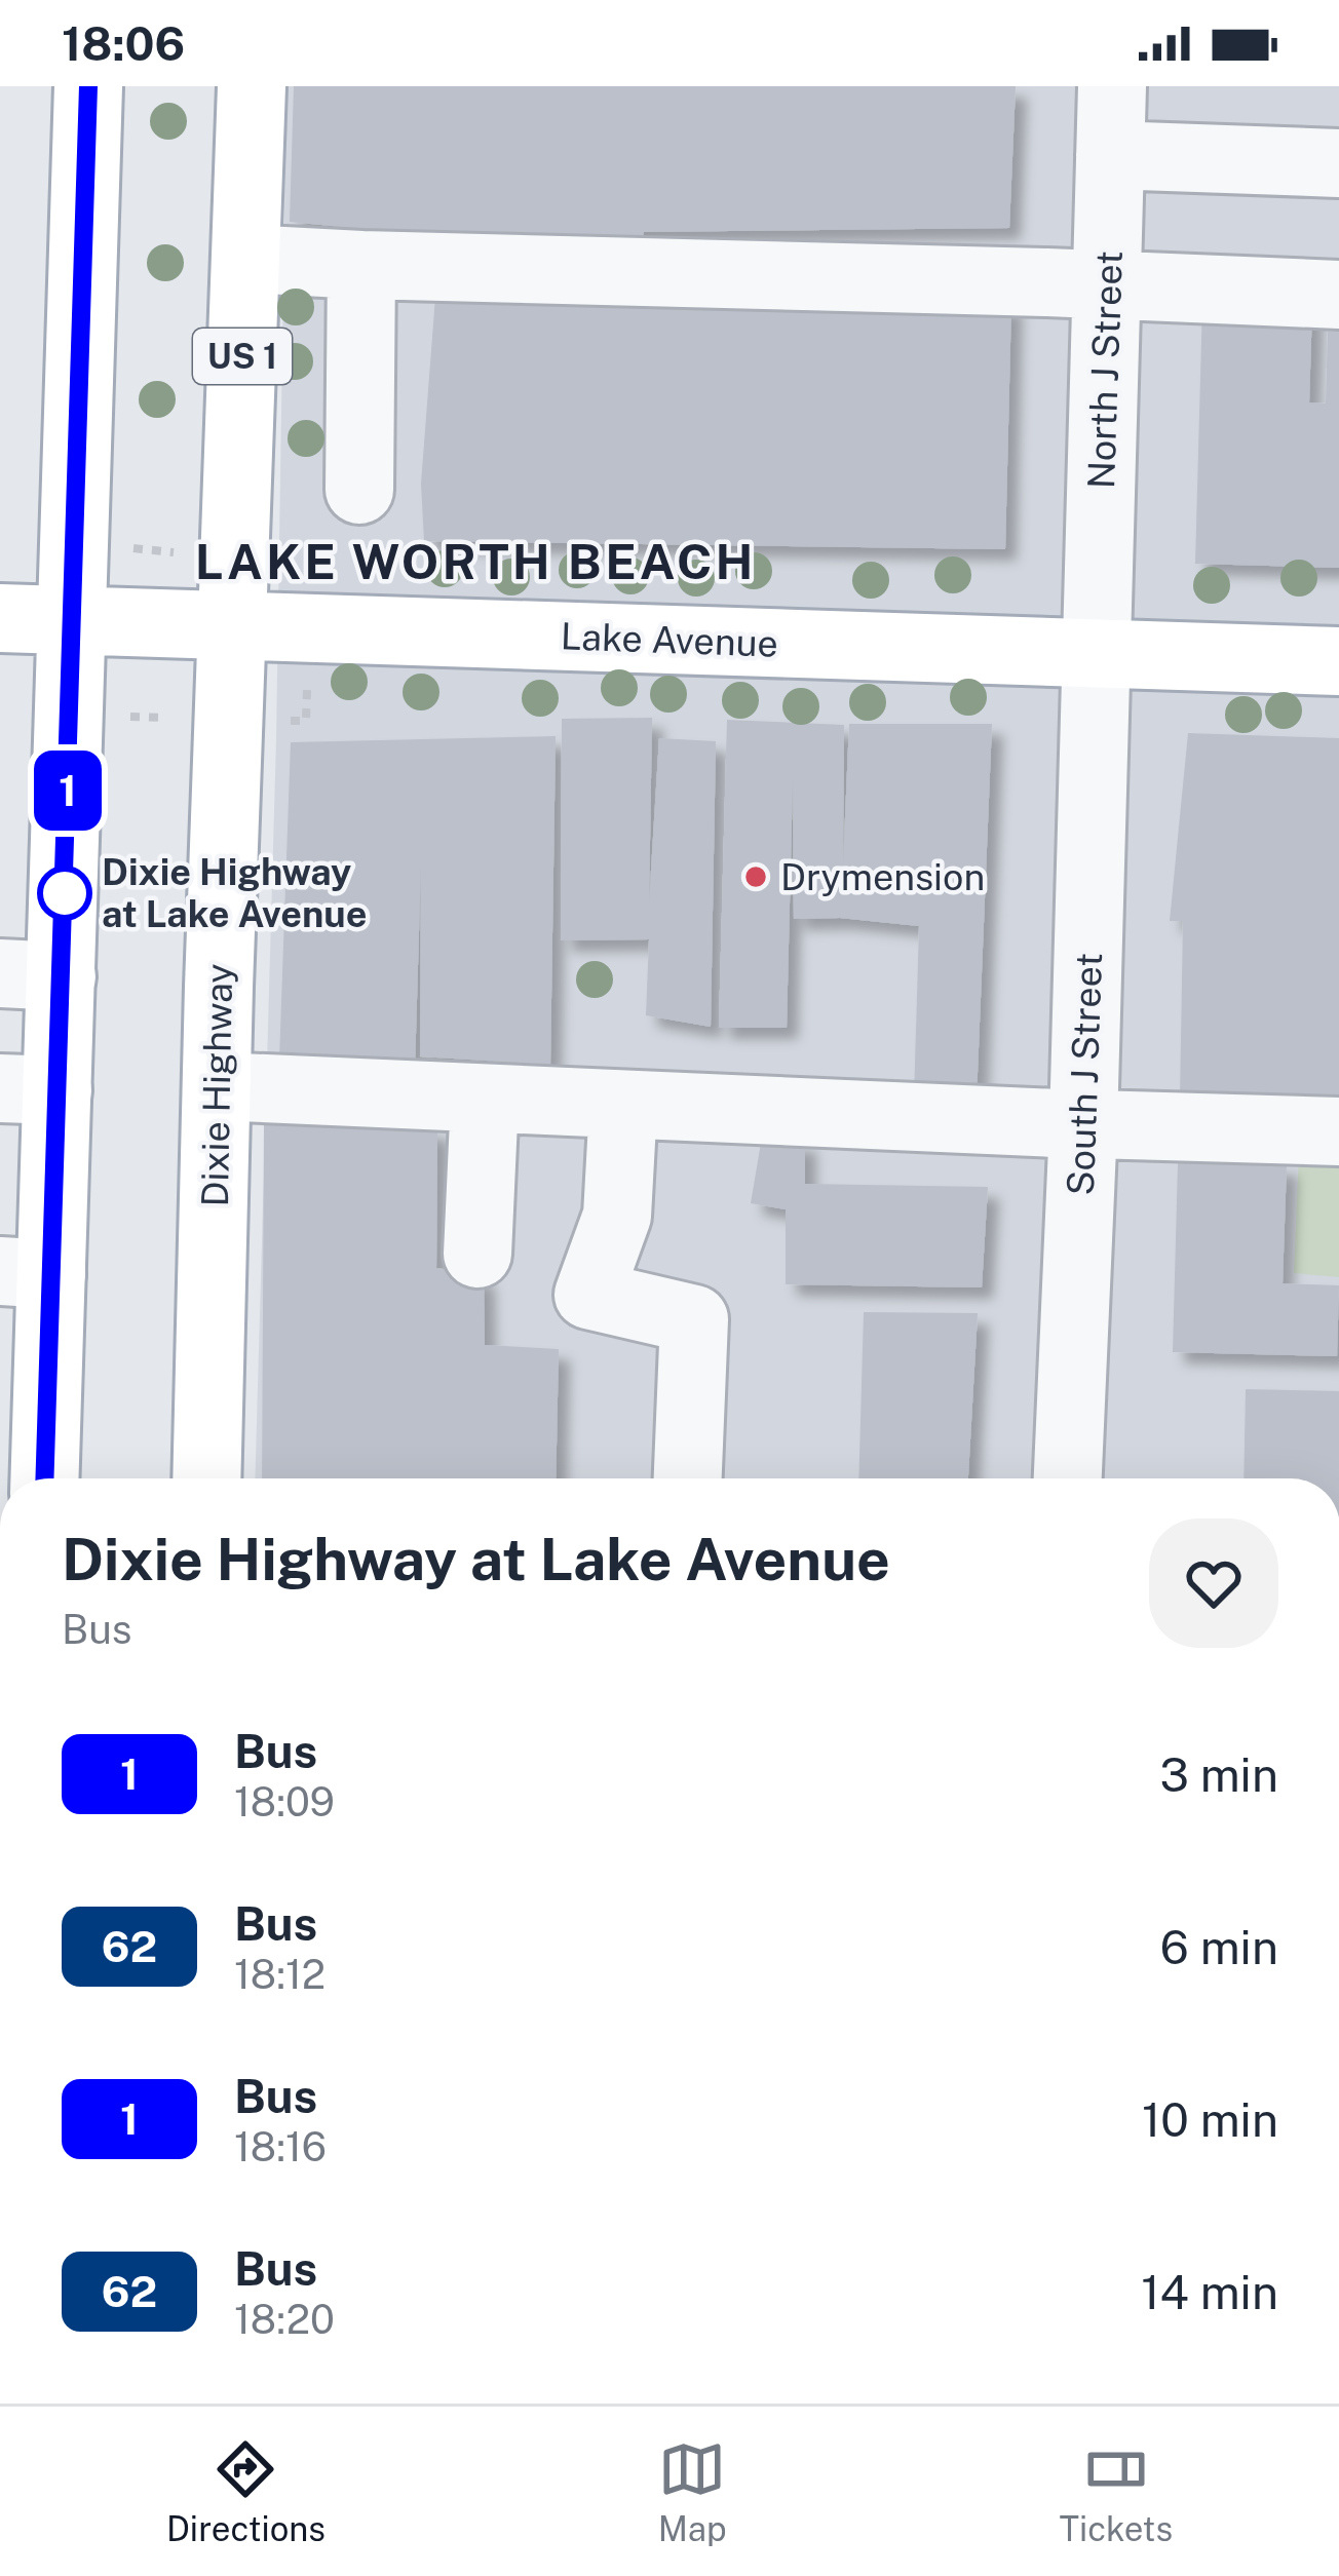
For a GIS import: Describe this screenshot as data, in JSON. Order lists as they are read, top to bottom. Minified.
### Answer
{"streets":{"main road":["US 1","Lake Avenue","Dixie Highway"],"street":["North J Street","South J Street"]},"crossings":[["North J Street","Lake Avenue"],["North J Street","South J Street"],["Lake Avenue","South J Street"],["Lake Avenue","Dixie Highway"]],"districts":["LAKE WORTH BEACH"],"places":["Drymension","Dixie Highway at Lake Avenue"],"lines":["bus line 1"],"page":{"status":"18:06","on_map":"1","heading":["Dixie Highway at Lake Avenue","Bus"],"list":[{"mark":"1","name":"Bus","note":"18:09","value":"3 min"},{"mark":"62","name":"Bus","note":"18:12","value":"6 min"},{"mark":"1","name":"Bus","note":"18:16","value":"10 min"},{"mark":"62","name":"Bus","note":"18:20","value":"14 min"}],"tabs":["Directions","Map","Tickets"]}}
